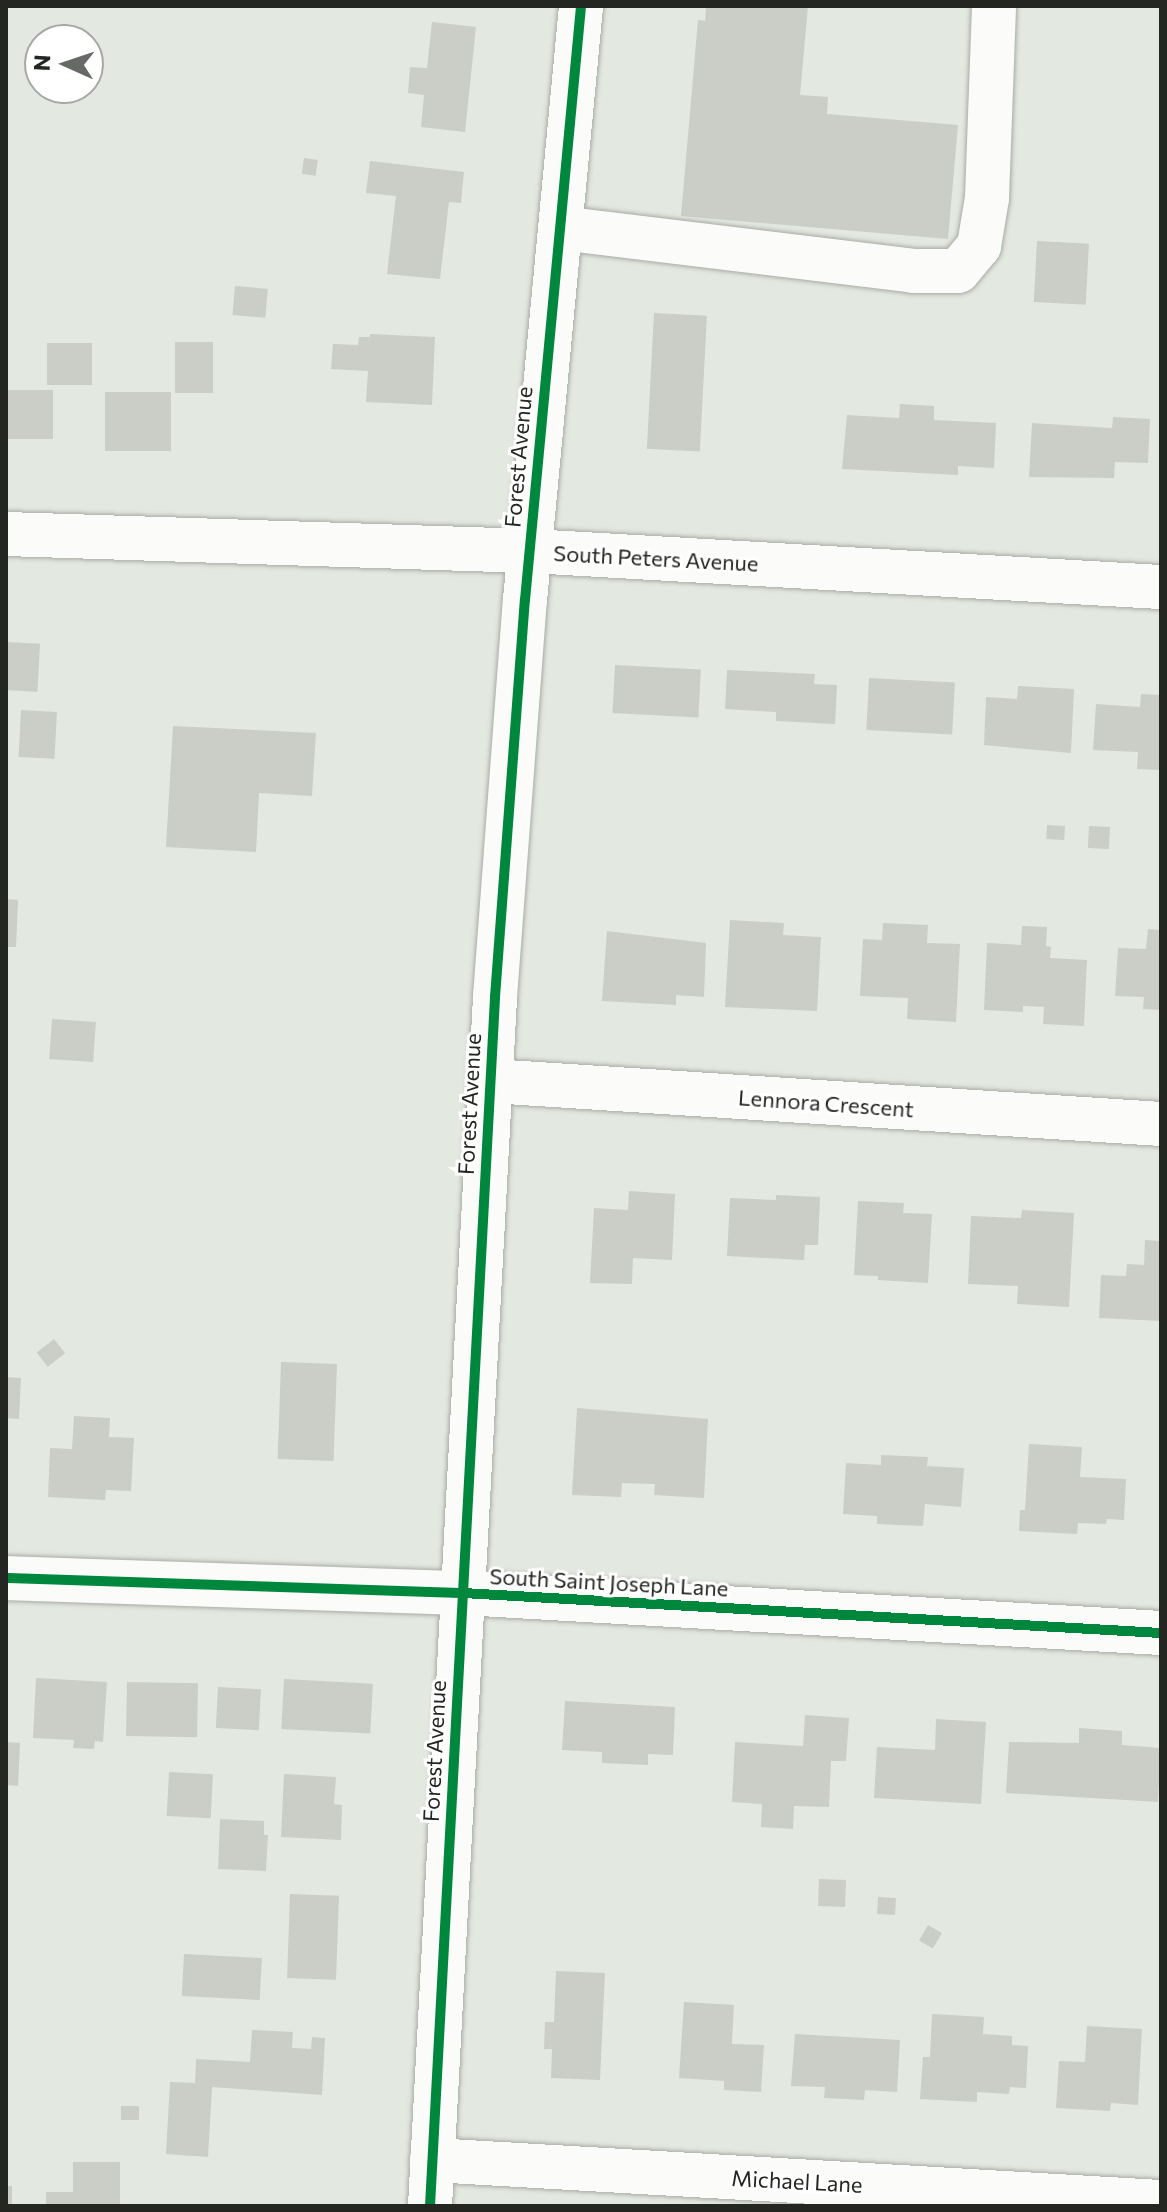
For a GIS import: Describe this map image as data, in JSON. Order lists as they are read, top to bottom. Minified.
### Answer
{"streets":{"street":["Forest Avenue","South Peters Avenue","Lennora Crescent","South Saint Joseph Lane","Michael Lane"]},"crossings":[["Forest Avenue","South Peters Avenue"],["Forest Avenue","Lennora Crescent"],["Forest Avenue","South Saint Joseph Lane"],["Forest Avenue","Michael Lane"]],"north":"left"}
